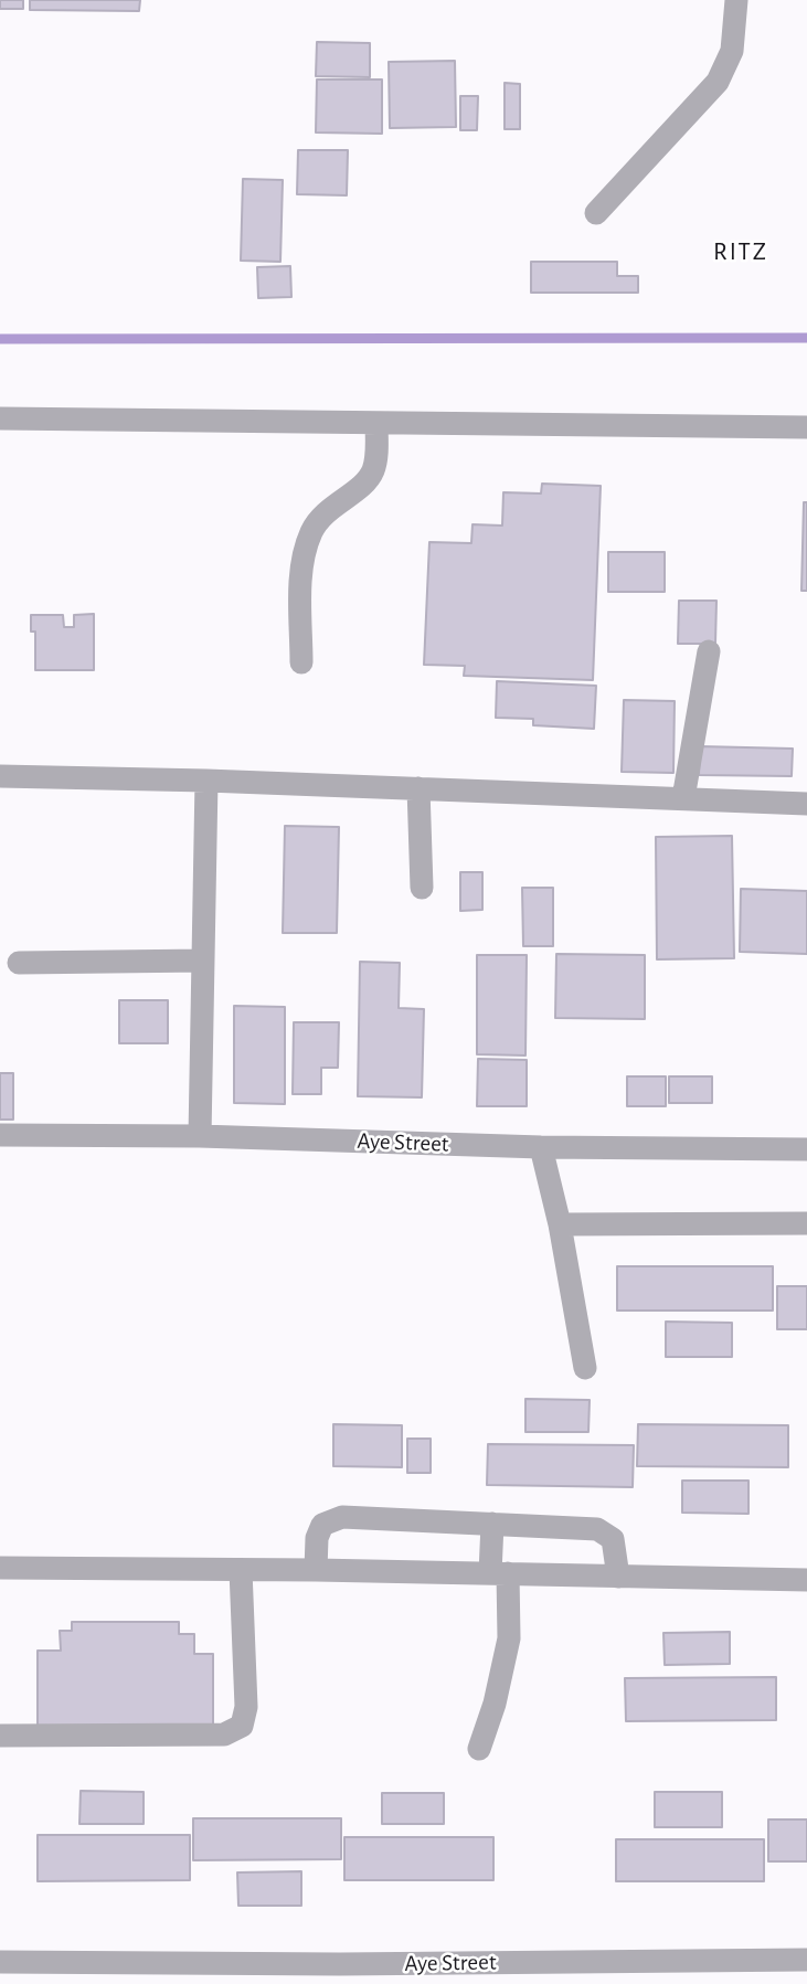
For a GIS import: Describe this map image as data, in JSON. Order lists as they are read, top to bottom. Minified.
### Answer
{"streets":{"street":["Aye Street"]},"districts":["RITZ"]}
